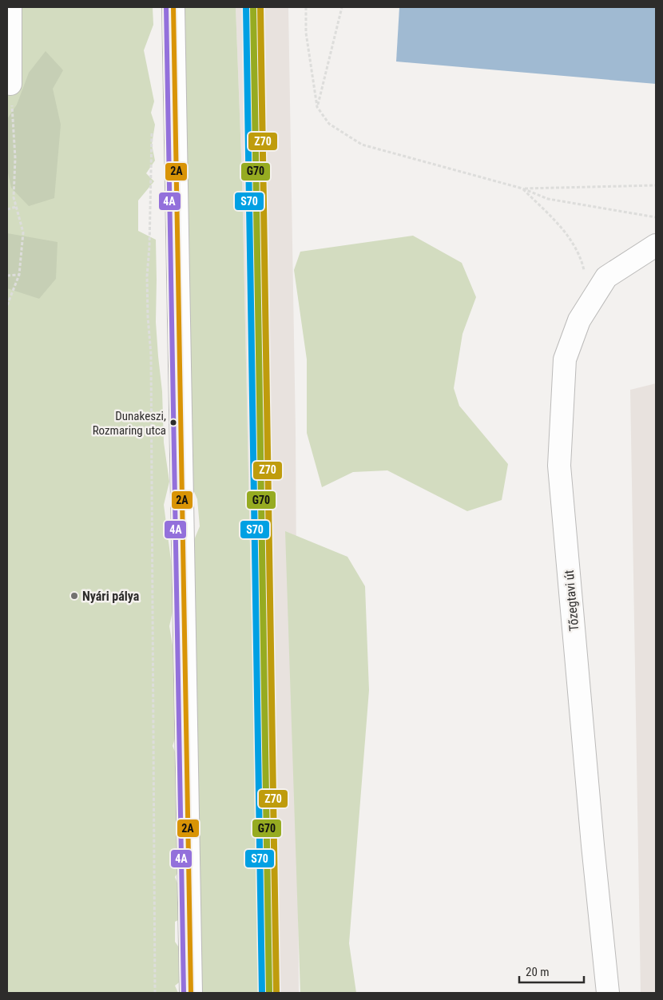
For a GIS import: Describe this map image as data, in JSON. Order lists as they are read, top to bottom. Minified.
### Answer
{"streets":{"street":["Tőzegtavi út"]},"places":["Dunakeszi, Rozmaring utca","Nyári pálya"],"lines":["transit line G70","transit line S70","transit line Z70","transit line 2A","transit line 4A"],"scale_bar":"20 m"}
